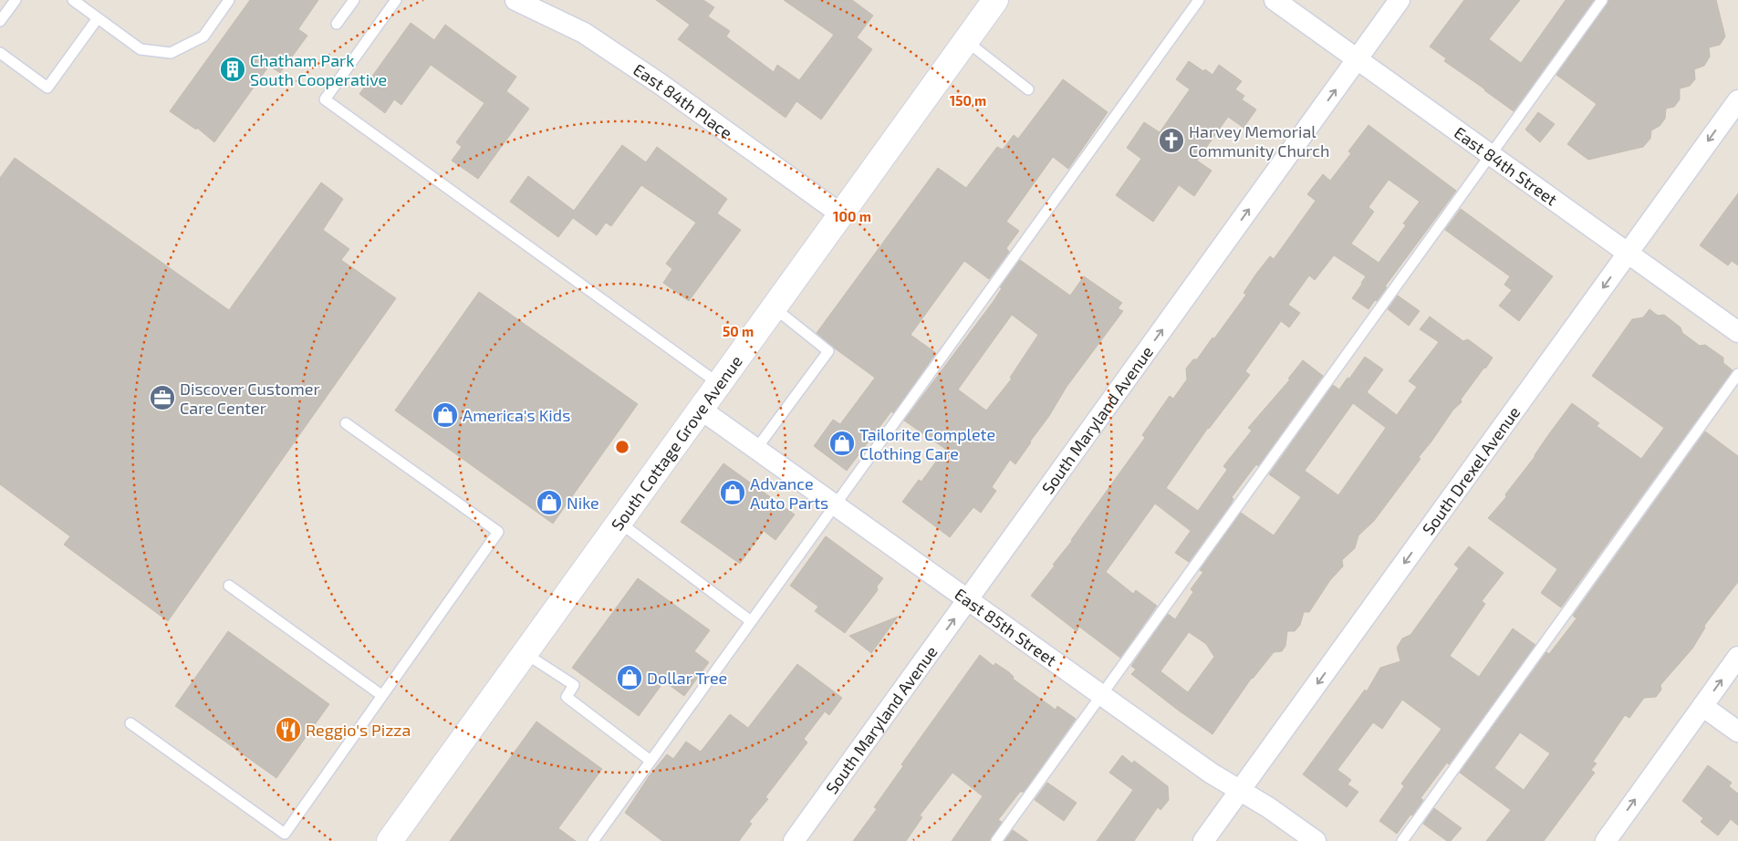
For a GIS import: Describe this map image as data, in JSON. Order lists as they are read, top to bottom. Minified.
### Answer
{"streets":{"main road":["South Cottage Grove Avenue"],"street":["East 84th Place","East 84th Street","South Maryland Avenue","South Drexel Avenue","East 85th Street"]},"crossings":[["East 84th Place","South Cottage Grove Avenue"],["East 84th Street","South Maryland Avenue"],["East 84th Street","South Drexel Avenue"],["South Maryland Avenue","East 85th Street"],["South Cottage Grove Avenue","East 85th Street"],["South Drexel Avenue","East 85th Street"]],"one_way":["South Maryland Avenue","South Drexel Avenue"],"places":{"building":["Chatham Park South Cooperative"],"church":["Harvey Memorial Community Church"],"office":["Discover Customer Care Center"],"shop":["America's Kids","Tailorite Complete Clothing Care","Advance Auto Parts","Nike","Dollar Tree"],"restaurant":["Reggio's Pizza"]},"rings":["150 m","100 m","50 m"]}
